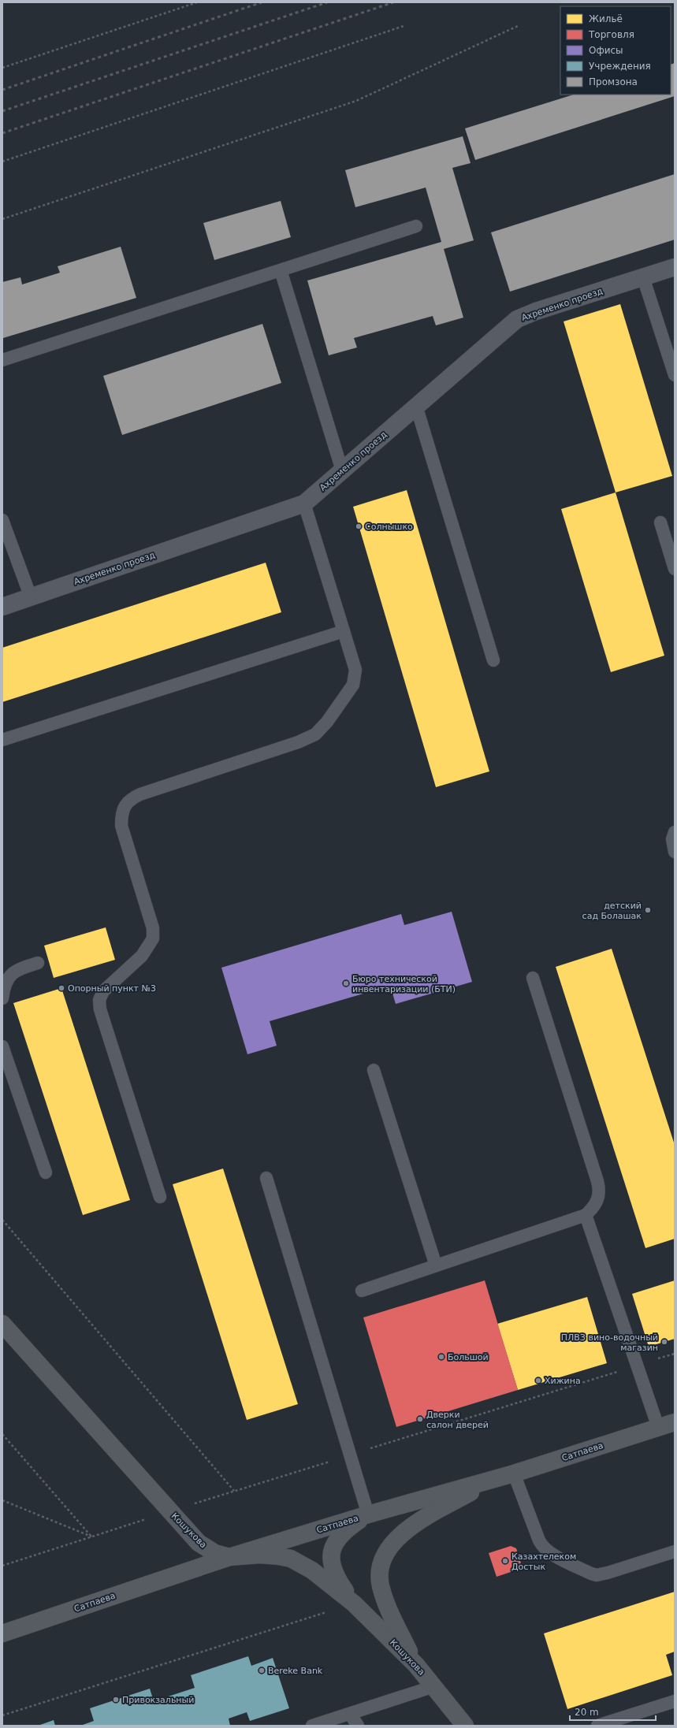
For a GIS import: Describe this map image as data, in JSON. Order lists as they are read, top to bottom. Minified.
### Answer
{"streets":{"street":["Ахременко проезд","Сатпаева","Кошукова"]},"crossings":[["Сатпаева","Кошукова"]],"places":["Солнышко","детский сад Болашак","Бюро технической инвентаризации (БТИ)","Опорный пункт №3","ПЛВЗ вино-водочный магазин","Большой","Хижина","Дверки салон дверей","Казахтелеком Достык","Bereke Bank","Привокзальный"],"legend":["Жильё","Торговля","Офисы","Учреждения","Промзона"],"scale_bar":"20 m"}
